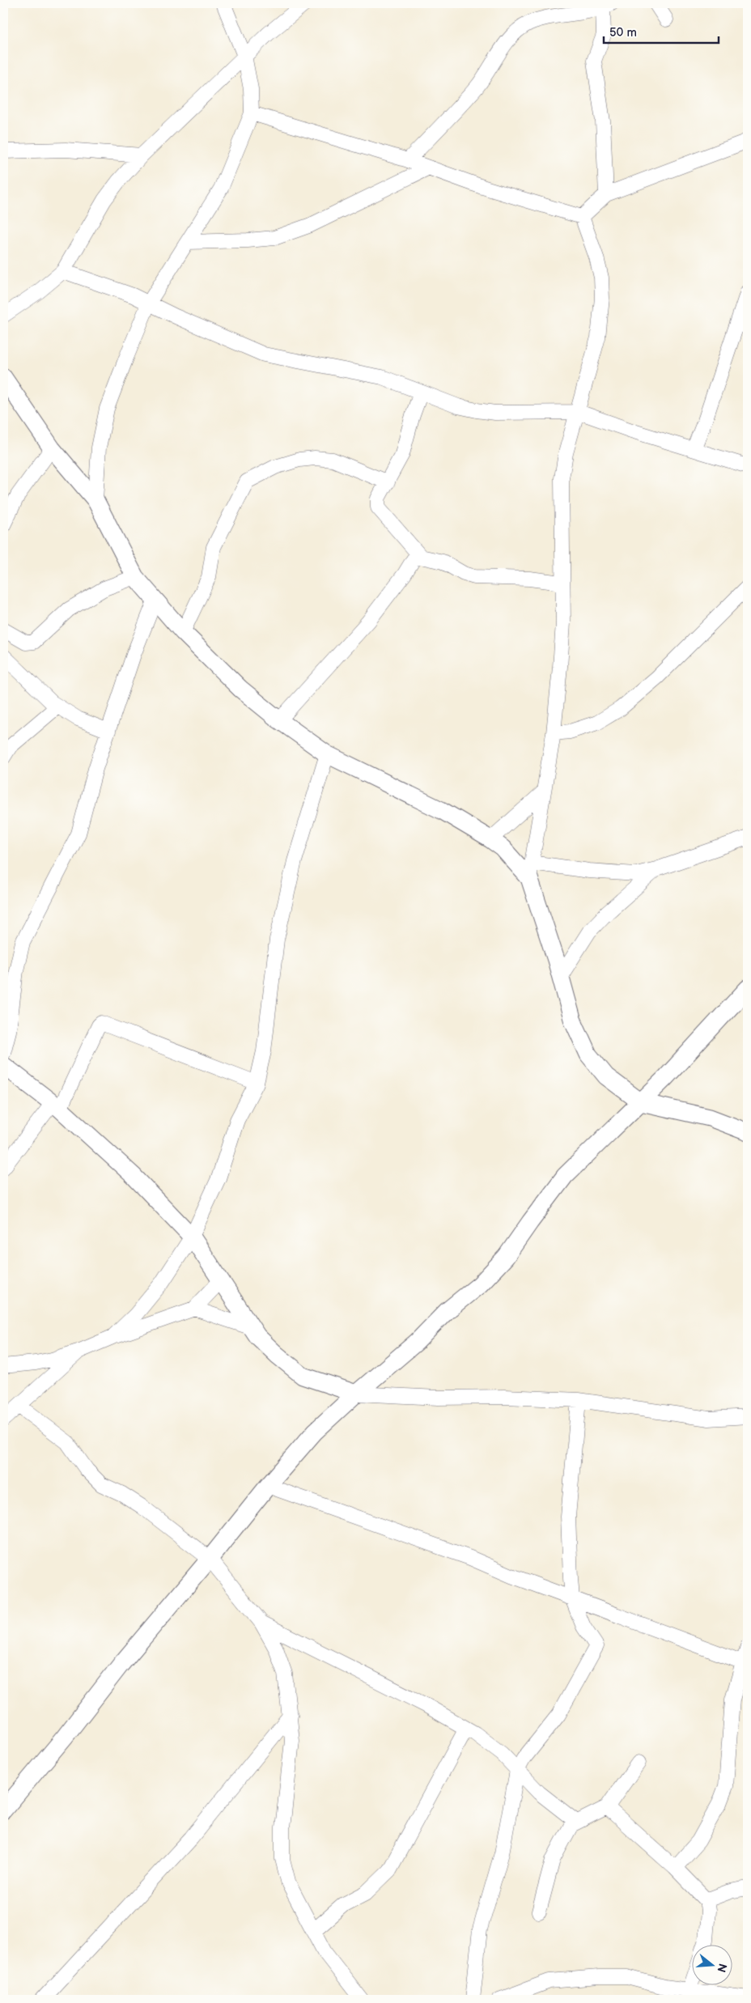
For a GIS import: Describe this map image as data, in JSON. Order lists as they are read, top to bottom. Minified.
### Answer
{"scale_bar":"50 m","north":"right"}
